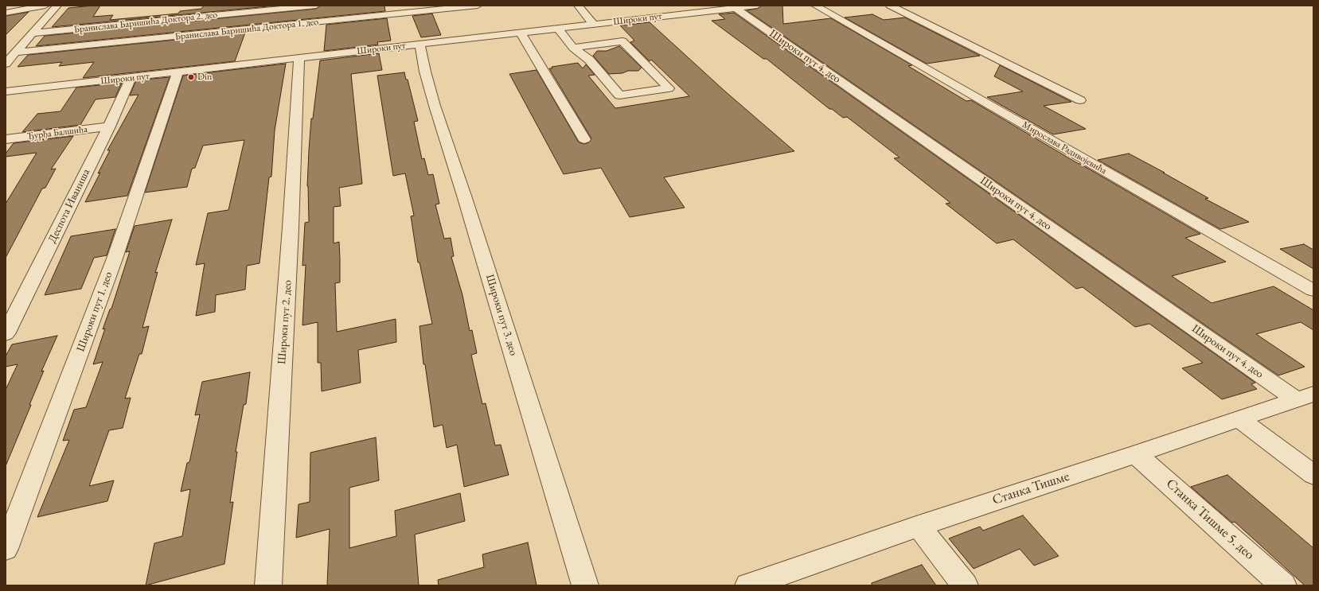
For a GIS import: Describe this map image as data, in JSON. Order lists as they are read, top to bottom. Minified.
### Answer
{"streets":{"street":["Широки пут","Бранислава Баришића Доктора 2. део","Бранислава Баришића Доктора 1. део","Широки пут 4. део","Ђурђа Балшића","Мирослава Радивојевића","Деспота Иваниша","Широки пут 1. део","Широки пут 3. део","Широки пут 2. део","Станка Тишме","Станка Тишме 5. део"]},"crossings":[["Широки пут","Широки пут 4. део"],["Широки пут","Деспота Иваниша"],["Широки пут","Широки пут 1. део"],["Широки пут","Широки пут 3. део"],["Широки пут","Широки пут 2. део"],["Широки пут 4. део","Станка Тишме"],["Ђурђа Балшића","Деспота Иваниша"],["Станка Тишме","Станка Тишме 5. део"]],"places":["Din"]}
